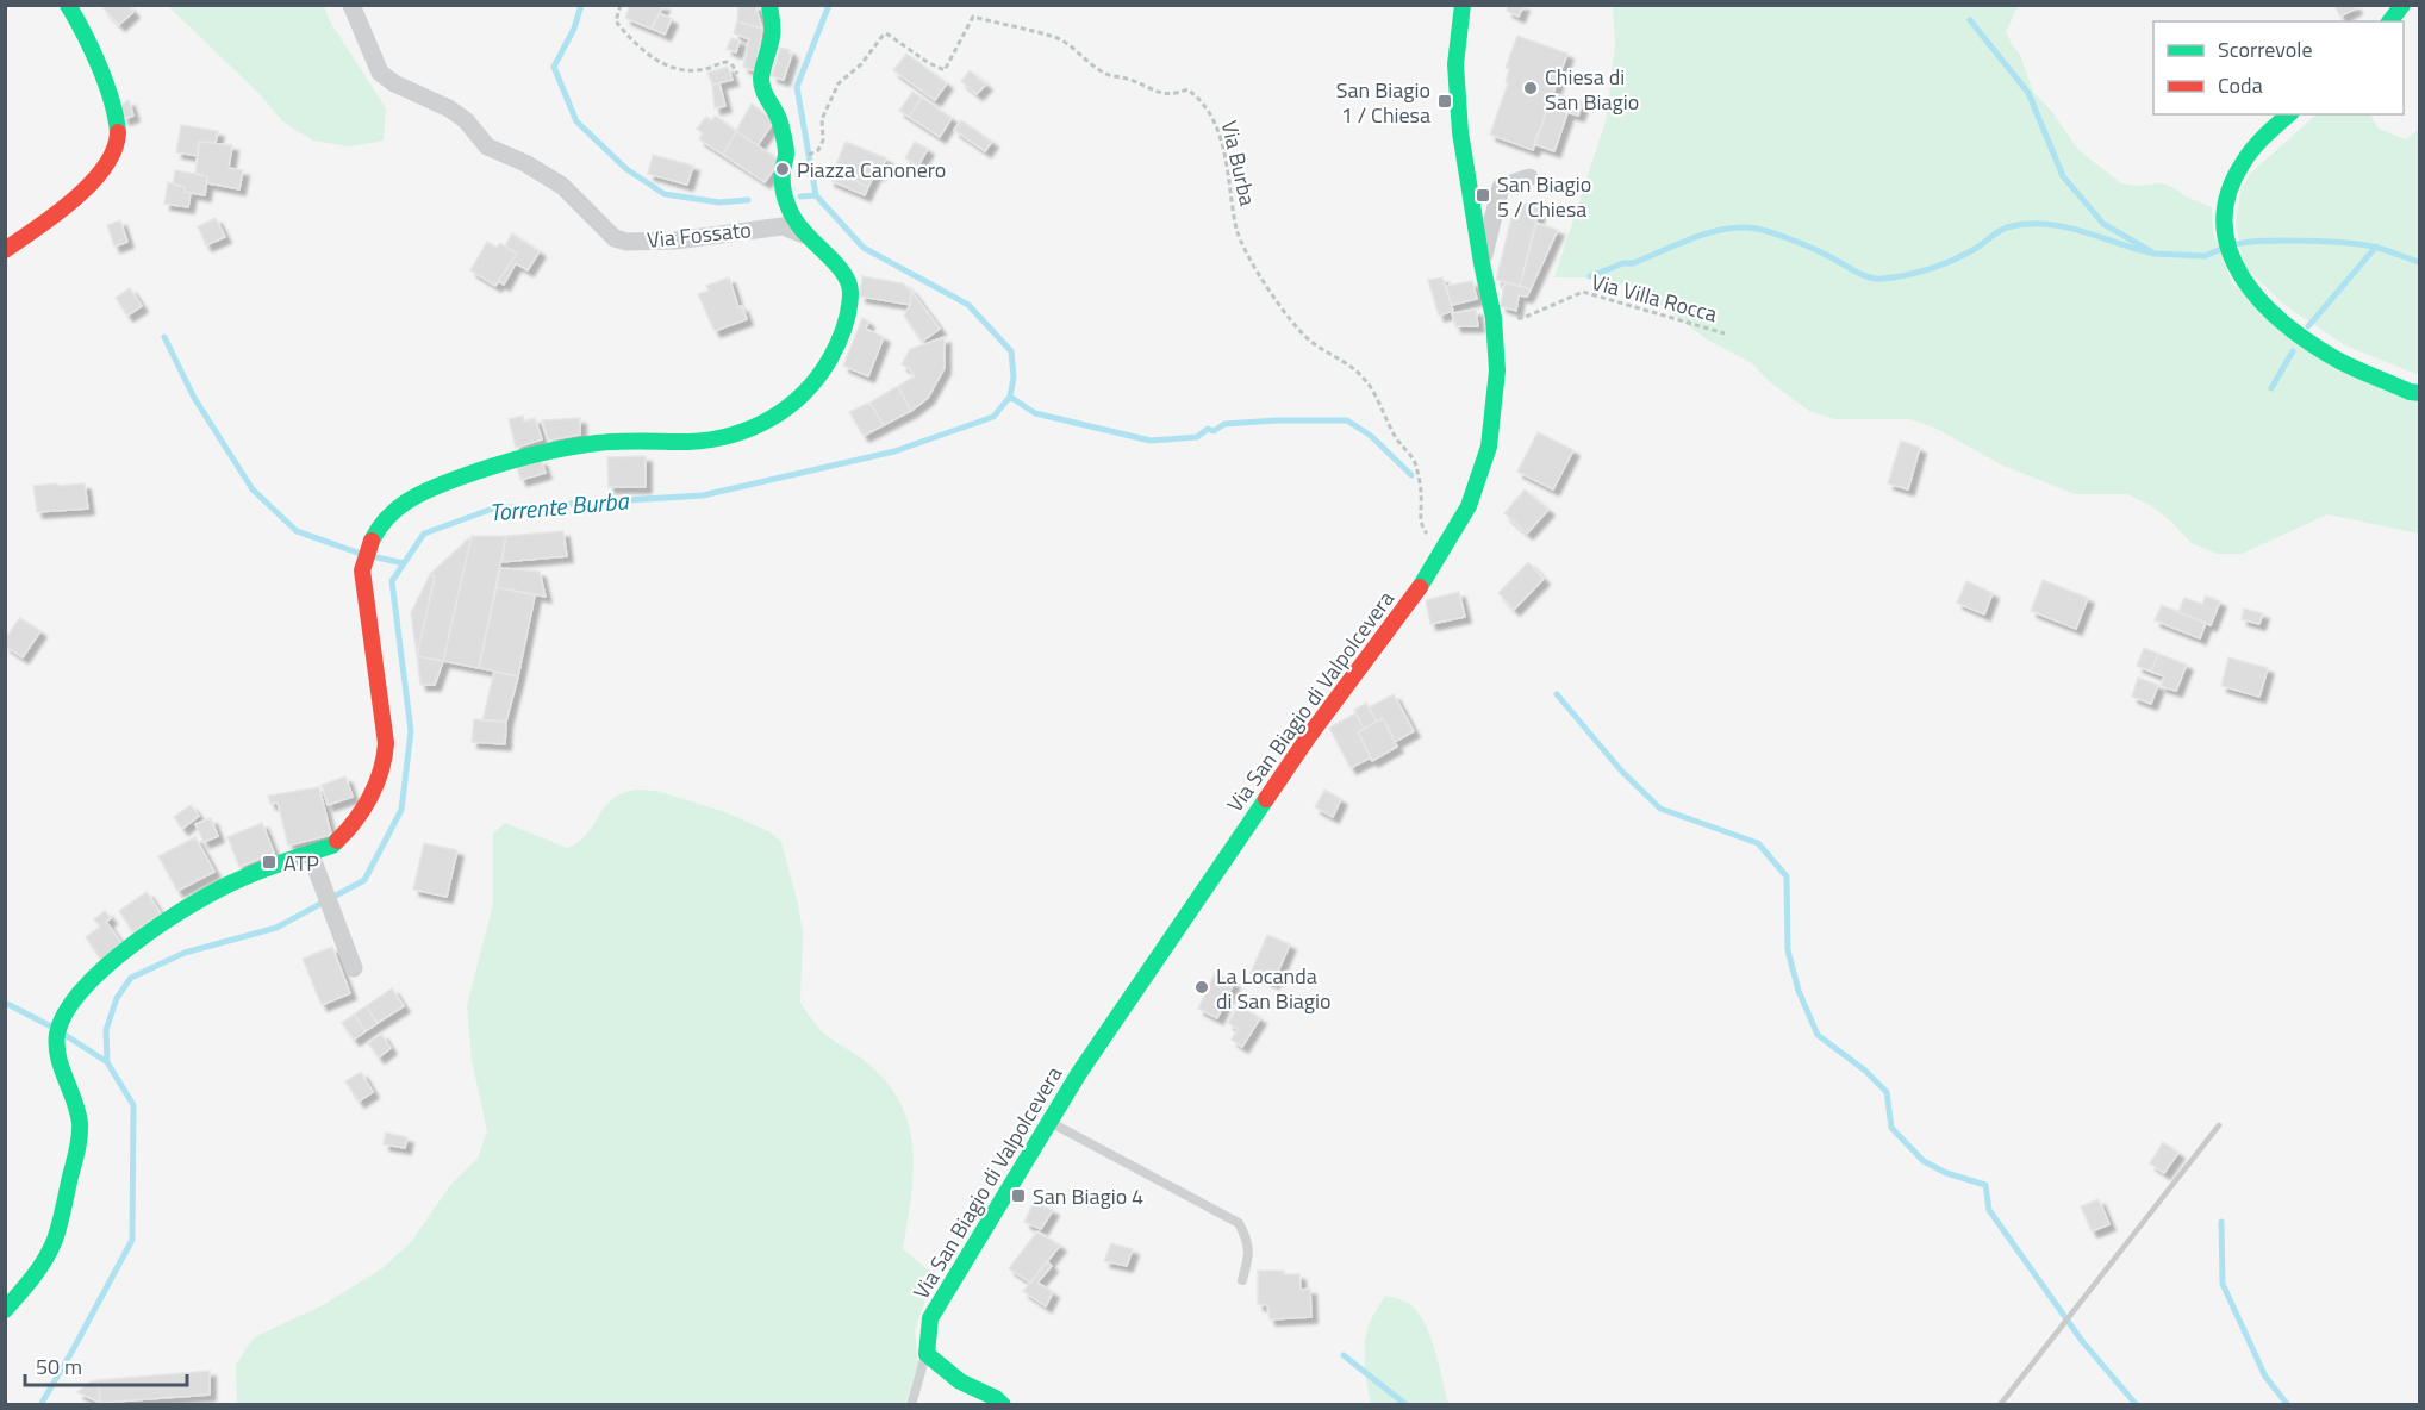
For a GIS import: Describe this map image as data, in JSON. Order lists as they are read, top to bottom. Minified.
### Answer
{"streets":{"street":["Via Fossato","Via San Biagio di Valpolcevera"],"path":["Via Burba","Via Villa Rocca"]},"crossings":[["Via Villa Rocca","Via San Biagio di Valpolcevera"]],"water":["Torrente Burba"],"places":{"other":["Chiesa di San Biagio","Piazza Canonero","La Locanda di San Biagio"],"transit":["San Biagio 1 / Chiesa","San Biagio 5 / Chiesa","ATP","San Biagio 4"]},"legend":["Scorrevole","Coda"],"scale_bar":"50 m"}
